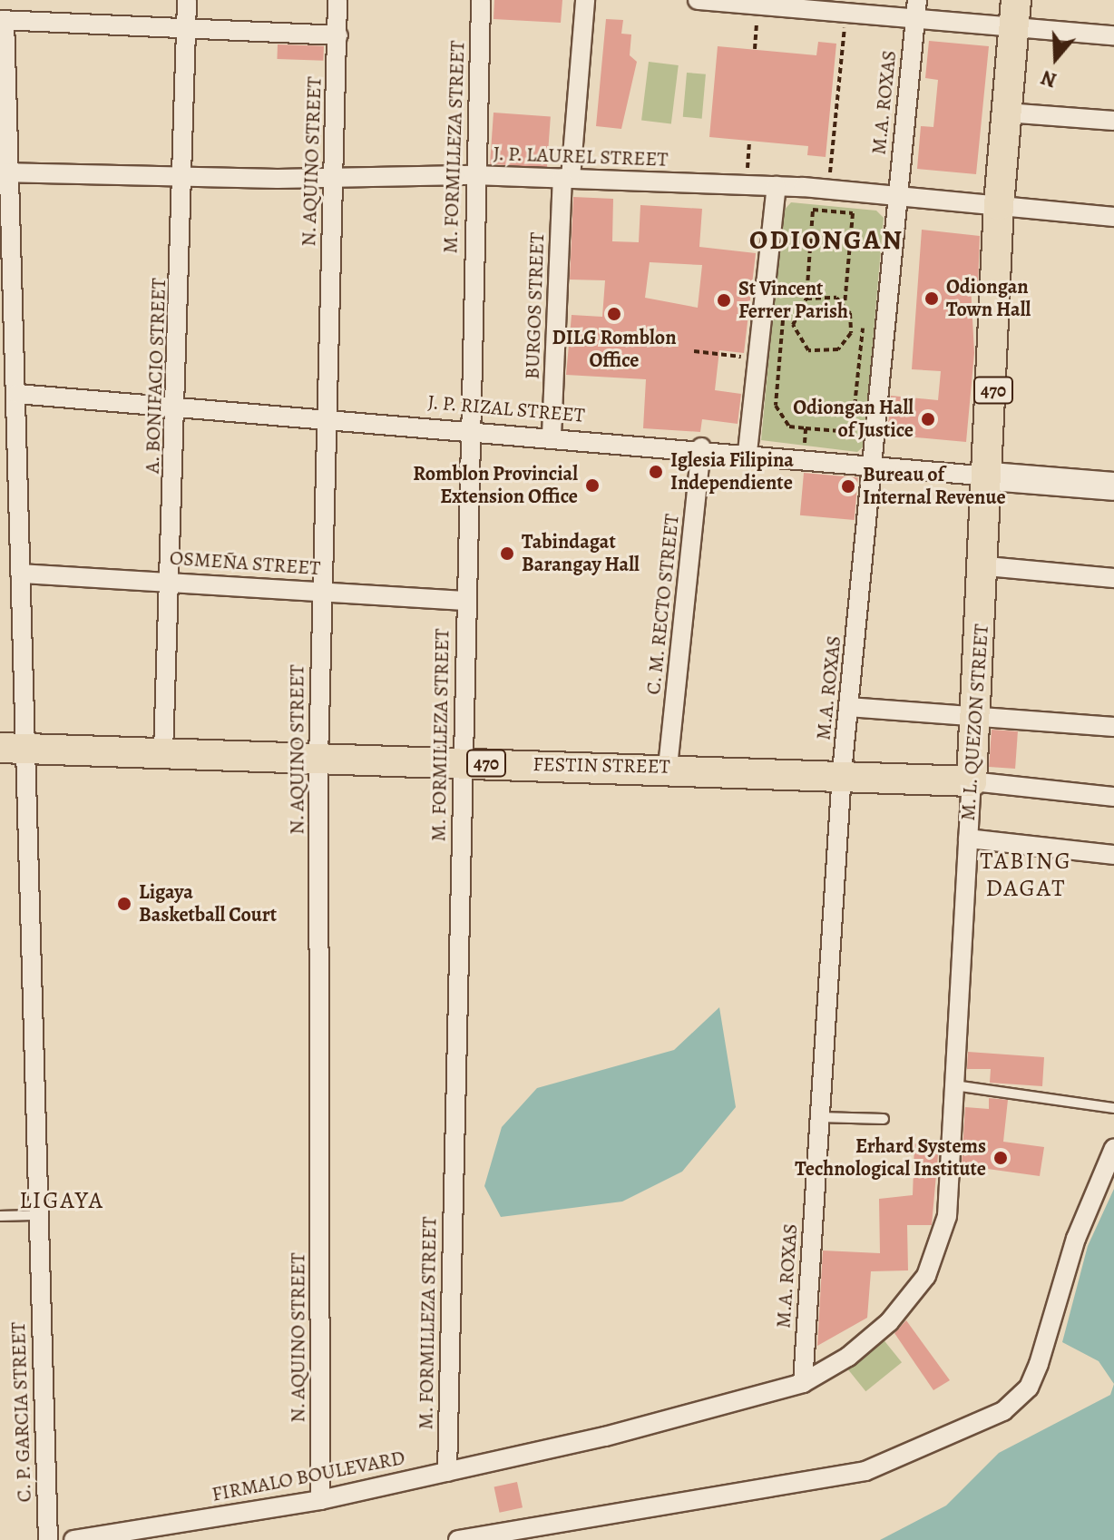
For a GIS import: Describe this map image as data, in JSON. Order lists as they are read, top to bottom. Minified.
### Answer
{"streets":{"main road":["470","M. L. QUEZON STREET","FESTIN STREET"],"street":["M.A. ROXAS","M. FORMILLEZA STREET","J. P. LAUREL STREET","N. AQUINO STREET","BURGOS STREET","A. BONIFACIO STREET","J. P. RIZAL STREET","OSMEÑA STREET","C. M. RECTO STREET","C. P. GARCIA STREET","FIRMALO BOULEVARD"]},"crossings":[["M.A. ROXAS","J. P. LAUREL STREET"],["M.A. ROXAS","J. P. RIZAL STREET"],["M.A. ROXAS","M. L. QUEZON STREET"],["M.A. ROXAS","FESTIN STREET"],["M.A. ROXAS","FIRMALO BOULEVARD"],["M. FORMILLEZA STREET","J. P. LAUREL STREET"],["M. FORMILLEZA STREET","J. P. RIZAL STREET"],["M. FORMILLEZA STREET","OSMEÑA STREET"],["M. FORMILLEZA STREET","FESTIN STREET"],["M. FORMILLEZA STREET","FIRMALO BOULEVARD"],["J. P. LAUREL STREET","N. AQUINO STREET"],["J. P. LAUREL STREET","BURGOS STREET"],["J. P. LAUREL STREET","A. BONIFACIO STREET"],["J. P. LAUREL STREET","M. L. QUEZON STREET"],["J. P. LAUREL STREET","C. P. GARCIA STREET"],["N. AQUINO STREET","J. P. RIZAL STREET"],["N. AQUINO STREET","OSMEÑA STREET"],["N. AQUINO STREET","FESTIN STREET"],["N. AQUINO STREET","FIRMALO BOULEVARD"],["BURGOS STREET","J. P. RIZAL STREET"],["A. BONIFACIO STREET","J. P. RIZAL STREET"],["A. BONIFACIO STREET","OSMEÑA STREET"],["A. BONIFACIO STREET","FESTIN STREET"],["J. P. RIZAL STREET","C. M. RECTO STREET"],["J. P. RIZAL STREET","M. L. QUEZON STREET"],["J. P. RIZAL STREET","C. P. GARCIA STREET"],["OSMEÑA STREET","C. P. GARCIA STREET"],["C. M. RECTO STREET","FESTIN STREET"],["M. L. QUEZON STREET","FESTIN STREET"],["M. L. QUEZON STREET","FIRMALO BOULEVARD"],["FESTIN STREET","C. P. GARCIA STREET"]],"districts":["ODIONGAN","TABING DAGAT","LIGAYA"],"places":["Odiongan Town Hall","St Vincent Ferrer Parish","DILG Romblon Office","Odiongan Hall of Justice","Iglesia Filipina Independiente","Romblon Provincial Extension Office","Bureau of Internal Revenue","Tabindagat Barangay Hall","Ligaya Basketball Court","Erhard Systems Technological Institute"],"north":"bottom"}
